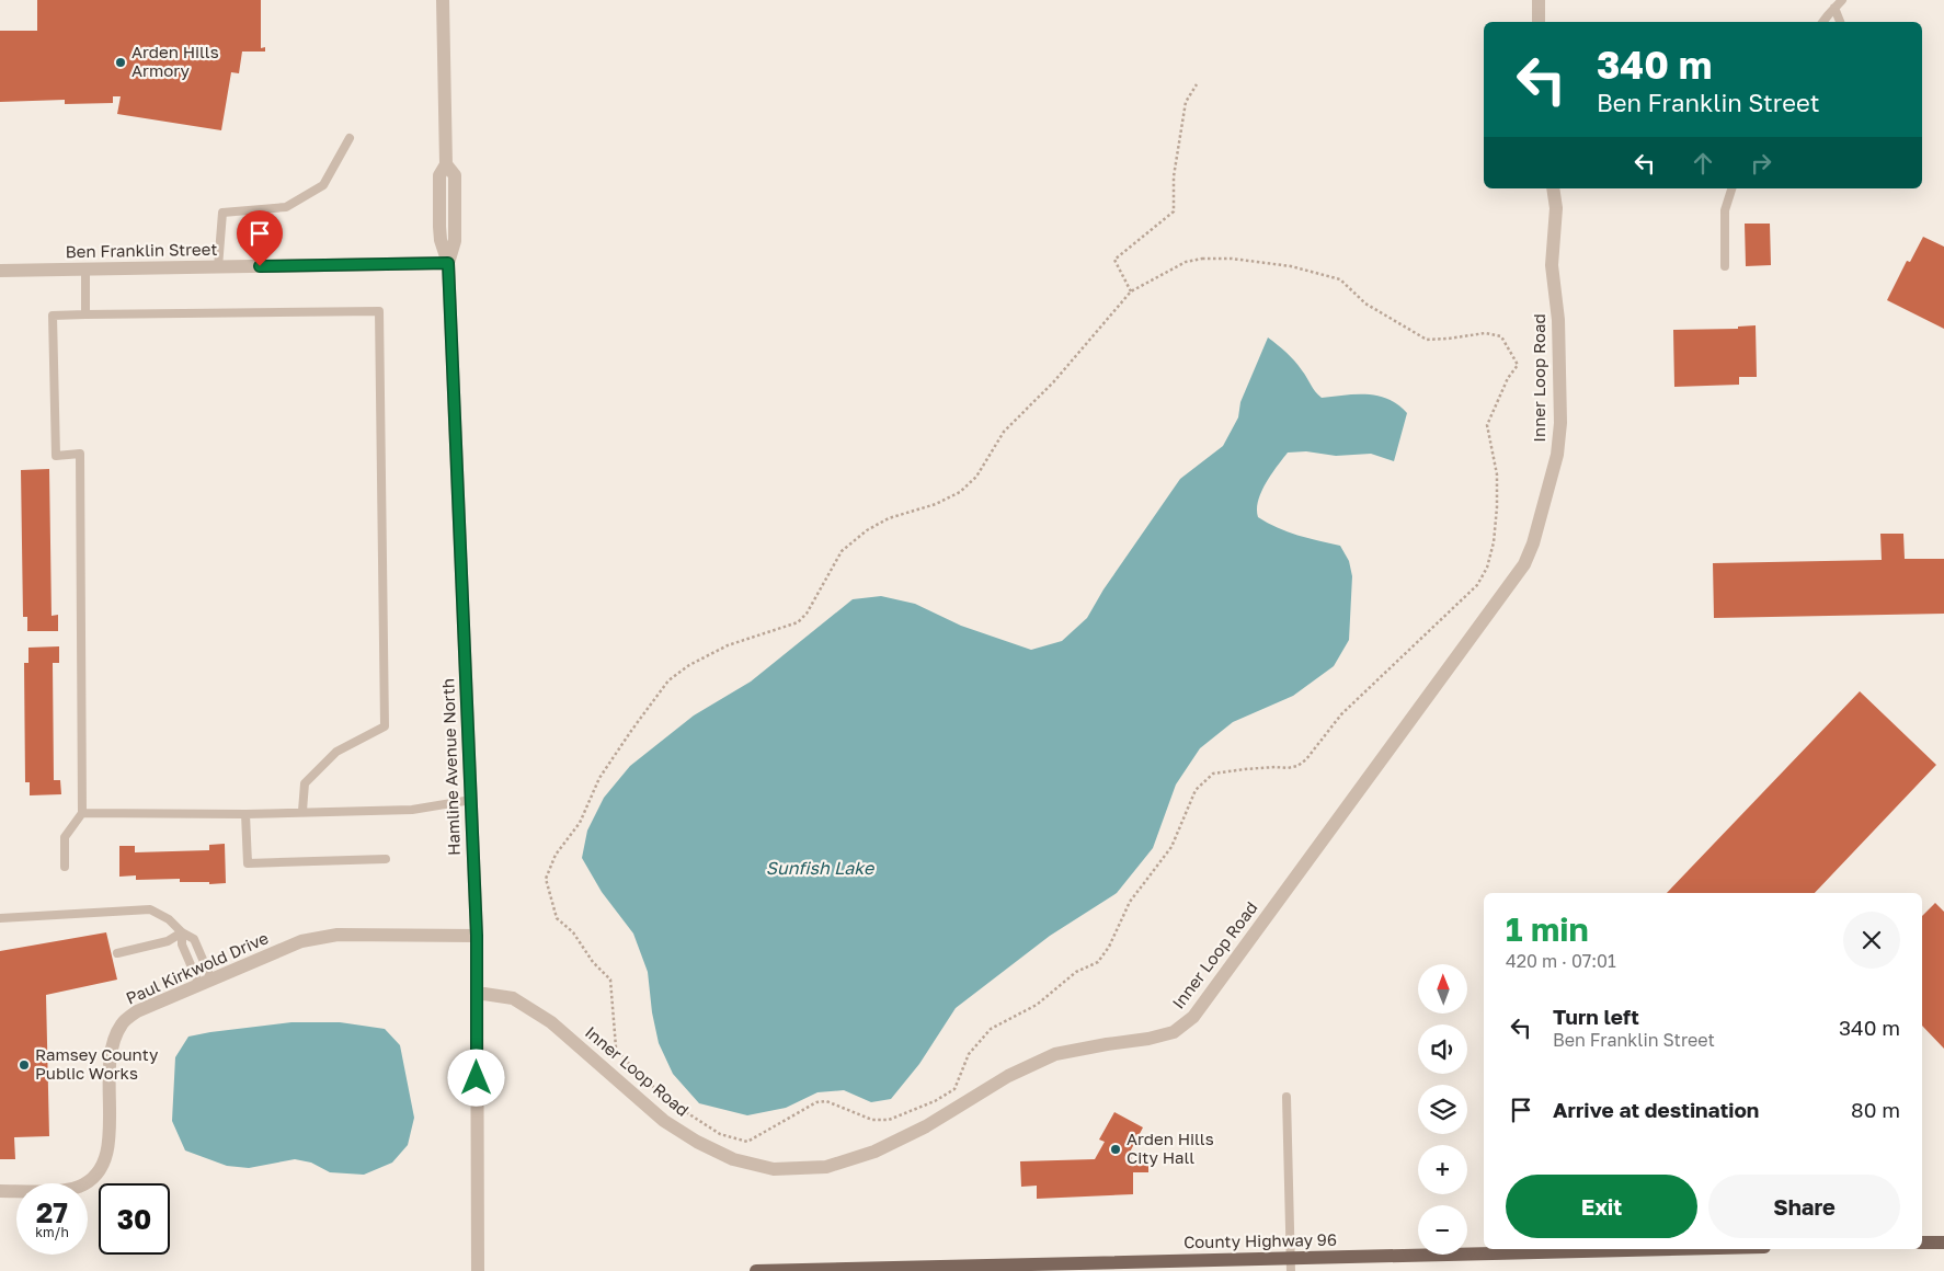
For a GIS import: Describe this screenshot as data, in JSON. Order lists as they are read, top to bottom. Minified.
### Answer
{"streets":{"main road":["County Highway 96"],"street":["Ben Franklin Street","Inner Loop Road","Hamline Avenue North","Paul Kirkwold Drive"]},"crossings":[["Ben Franklin Street","Hamline Avenue North"],["Inner Loop Road","Hamline Avenue North"],["Hamline Avenue North","Paul Kirkwold Drive"]],"water":["Sunfish Lake"],"places":["Arden Hills Armory","Ramsey County Public Works","Arden Hills City Hall"],"north":"top","page":{"turn":["340 m","Ben Franklin Street"],"heading":["1 min","420 m · 07:01"],"map_buttons":["+","−"],"list":[{"name":"Turn left","note":"Ben Franklin Street","value":"340 m"},{"name":"Arrive at destination","value":"80 m"}],"buttons":["Exit","Share"],"speed":"27 km/h","limit":"30"}}
